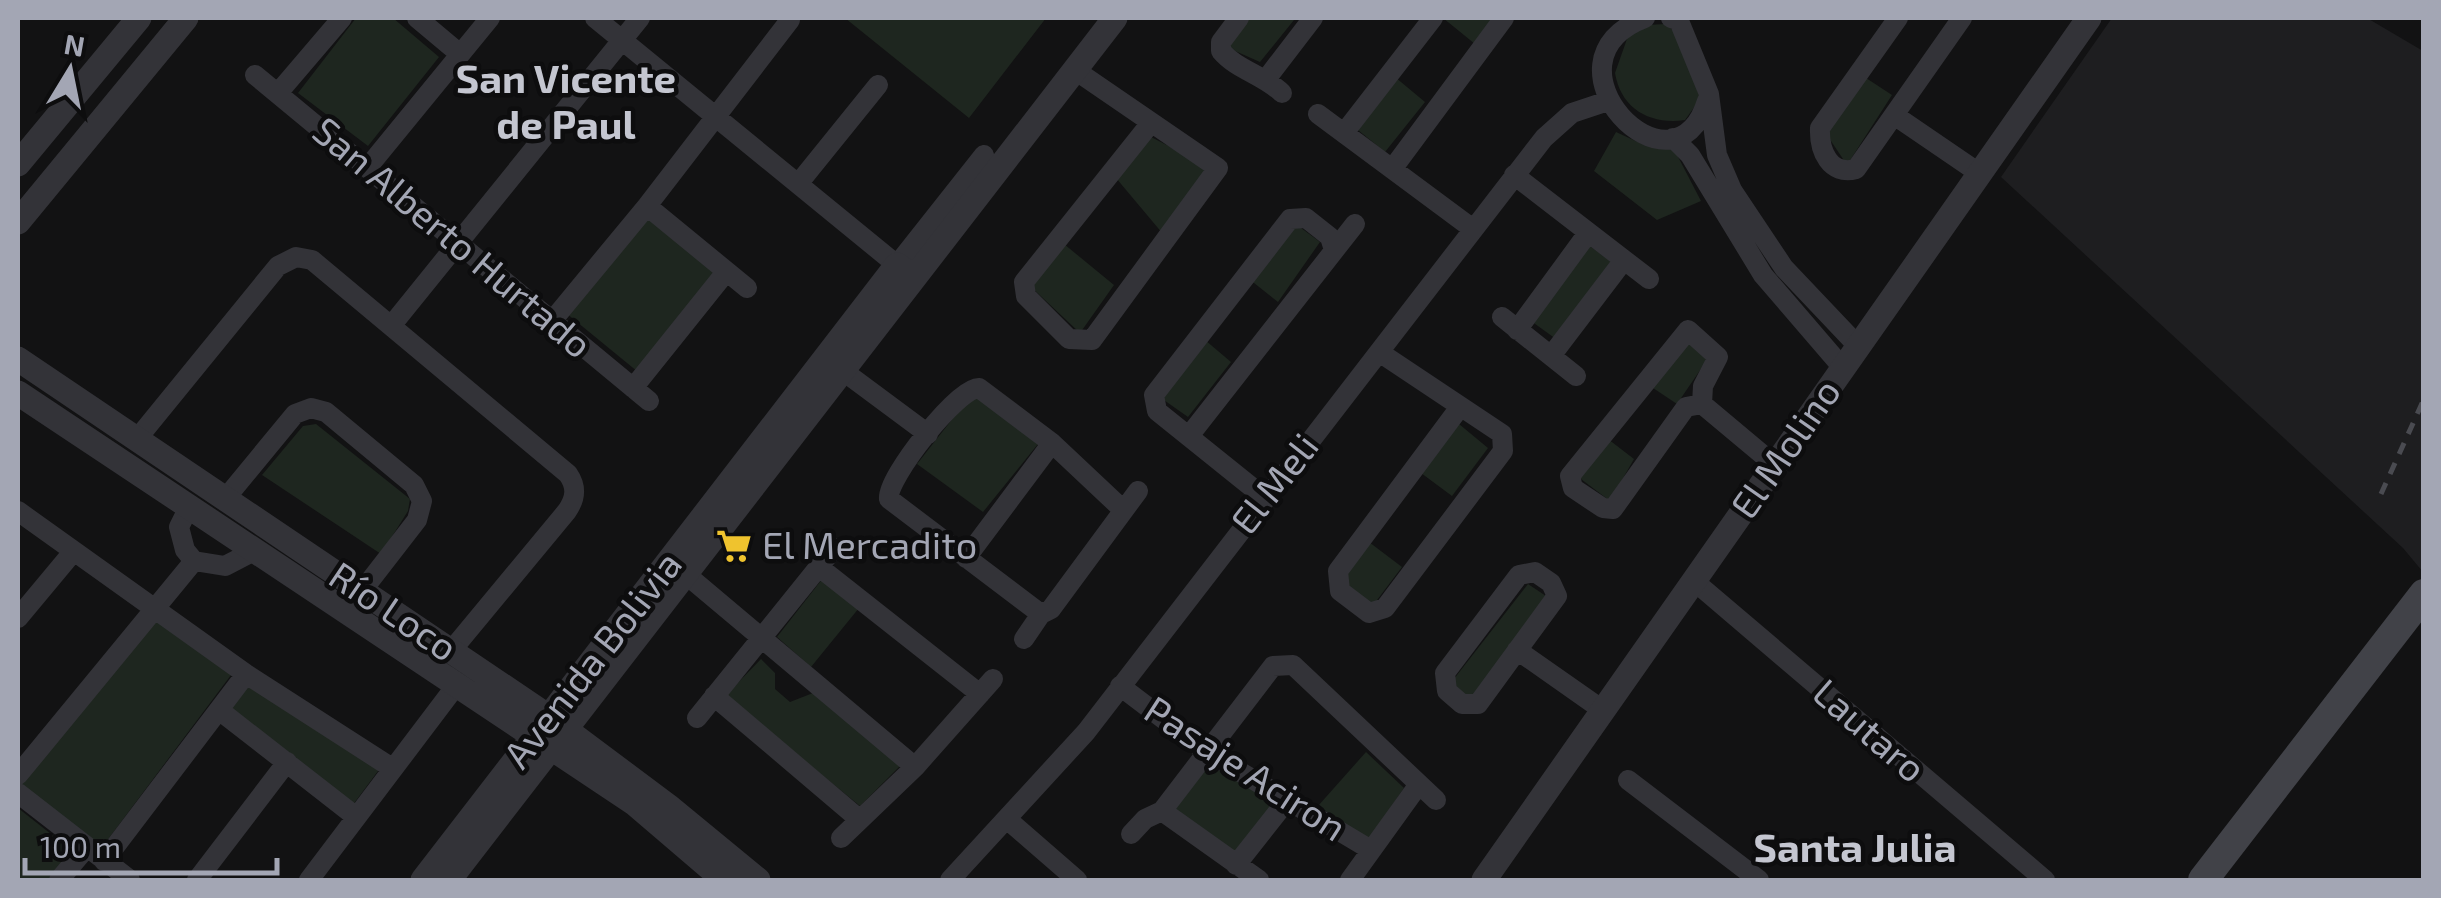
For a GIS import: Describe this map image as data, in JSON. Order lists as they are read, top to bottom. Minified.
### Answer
{"streets":{"street":["San Alberto Hurtado","El Molino","El Meli","Río Loco","Avenida Bolivia","Lautaro","Pasaje Aciron"]},"crossings":[["El Molino","Lautaro"],["El Meli","Pasaje Aciron"],["Río Loco","Avenida Bolivia"]],"districts":["San Vicente de Paul","Santa Julia"],"places":{"supermarket":["El Mercadito"]},"scale_bar":"100 m","north":"top"}
